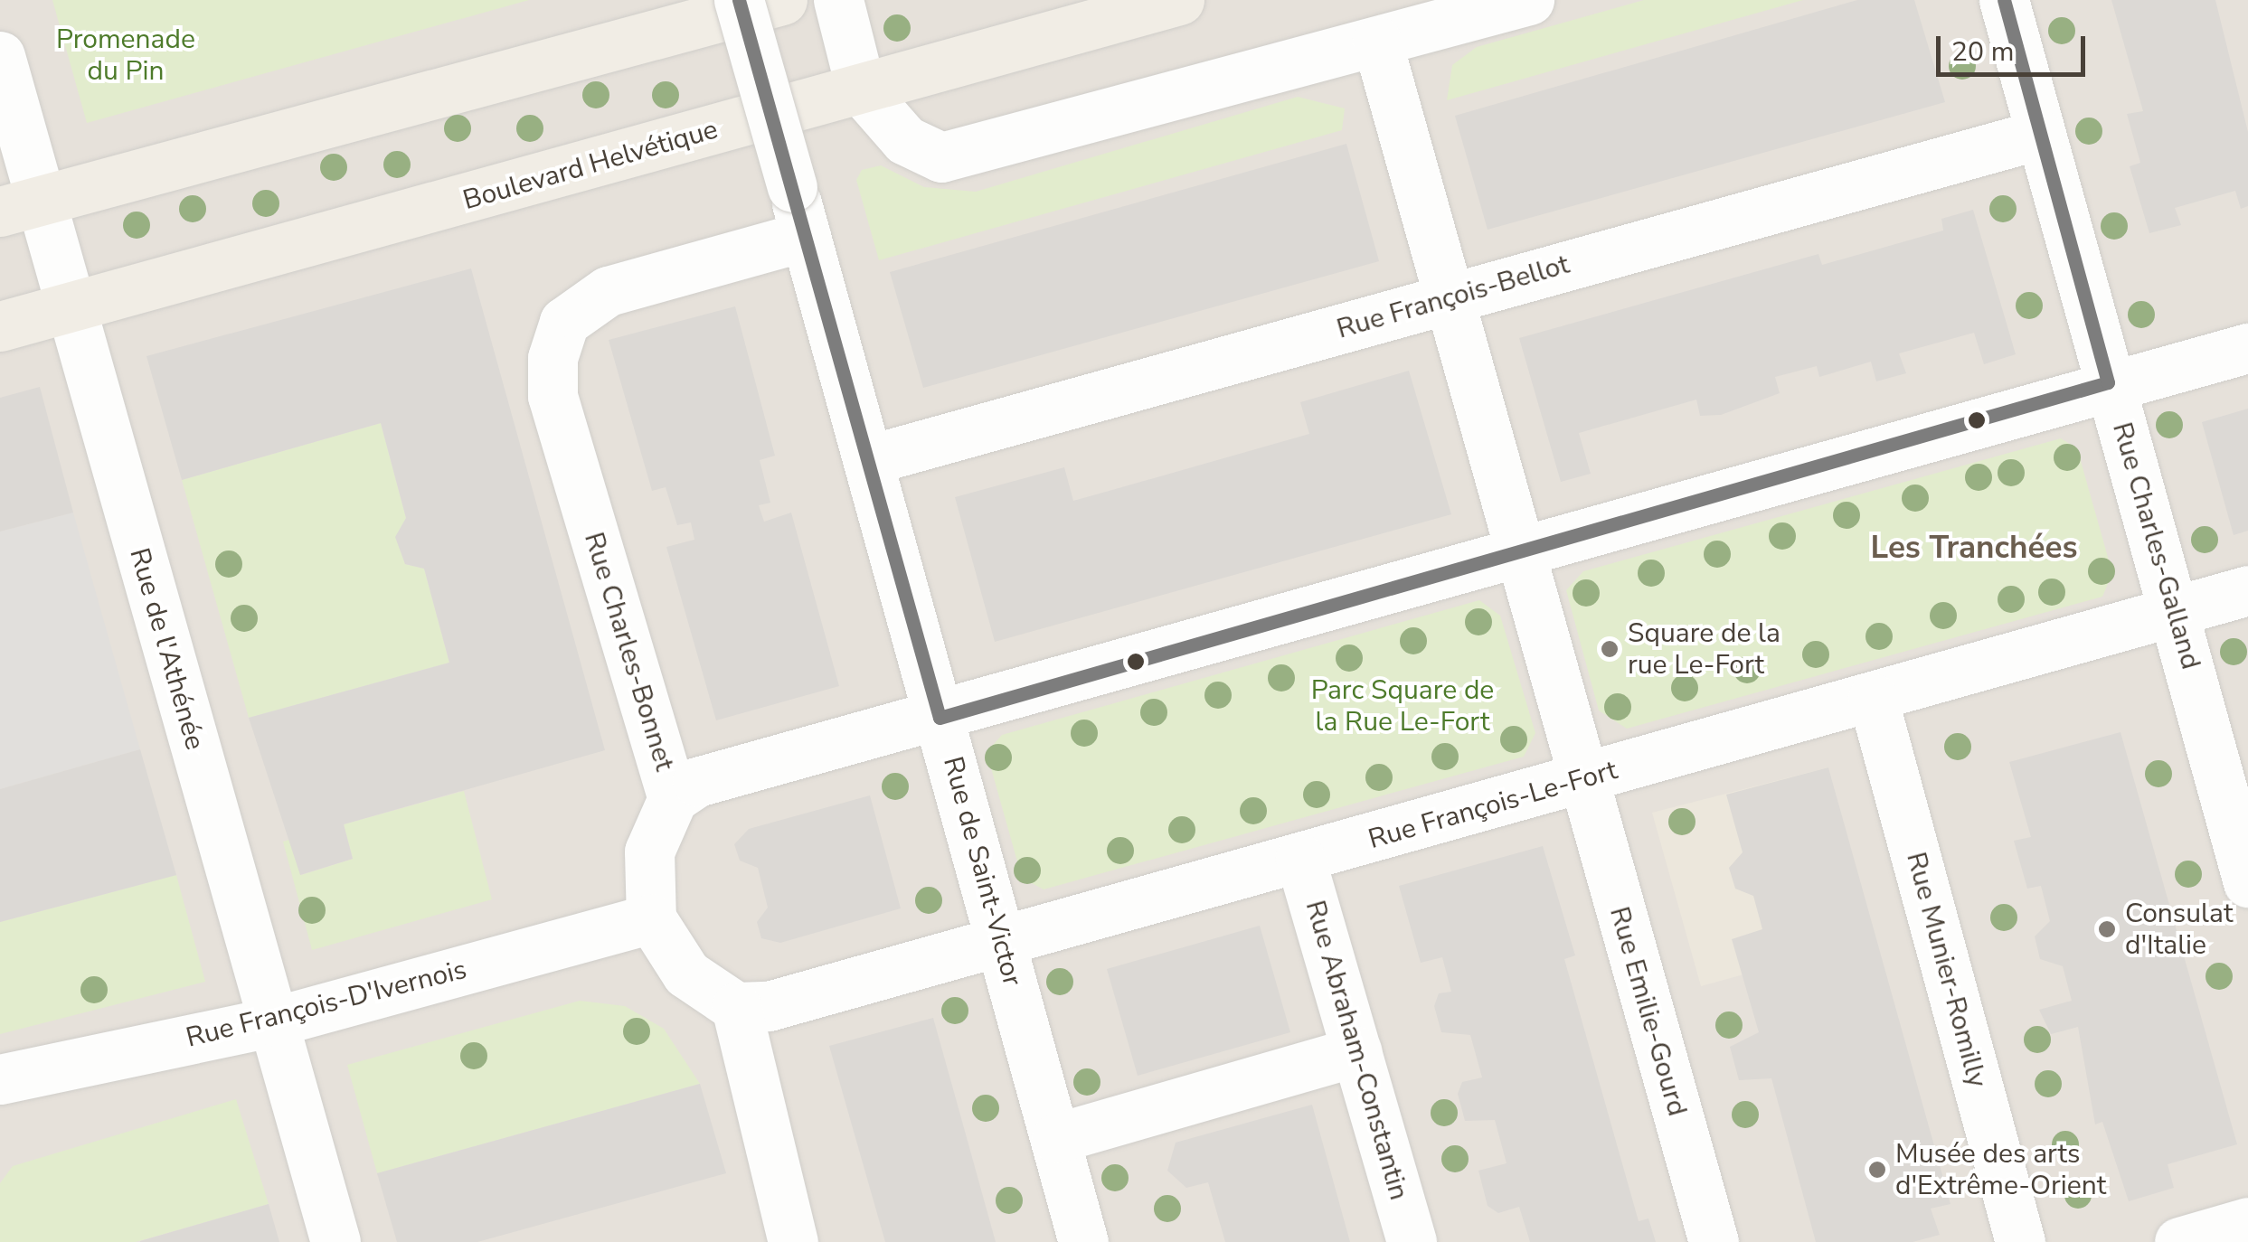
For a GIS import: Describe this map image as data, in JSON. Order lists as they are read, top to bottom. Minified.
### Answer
{"streets":{"main road":["Boulevard Helvétique"],"street":["Rue François-Bellot","Rue Charles-Galland","Rue de l'Athénée","Rue Charles-Bonnet","Rue François-Le-Fort","Rue de Saint-Victor","Rue Munier-Romilly","Rue François-D'Ivernois","Rue Emilie-Gourd","Rue Abraham-Constantin"]},"crossings":[["Boulevard Helvétique","Rue de l'Athénée"],["Rue François-Bellot","Rue Charles-Galland"],["Rue François-Bellot","Rue de Saint-Victor"],["Rue François-Bellot","Rue Emilie-Gourd"],["Rue Charles-Galland","Rue François-Le-Fort"],["Rue de l'Athénée","Rue François-D'Ivernois"],["Rue Charles-Bonnet","Rue de Saint-Victor"],["Rue Charles-Bonnet","Rue François-D'Ivernois"],["Rue François-Le-Fort","Rue de Saint-Victor"],["Rue François-Le-Fort","Rue Munier-Romilly"],["Rue François-Le-Fort","Rue Emilie-Gourd"],["Rue François-Le-Fort","Rue Abraham-Constantin"]],"districts":["Les Tranchées"],"parks":["Promenade du Pin","Parc Square de la Rue Le-Fort"],"places":["Square de la rue Le-Fort","Consulat d'Italie","Musée des arts d'Extrême-Orient"],"scale_bar":"20 m"}
